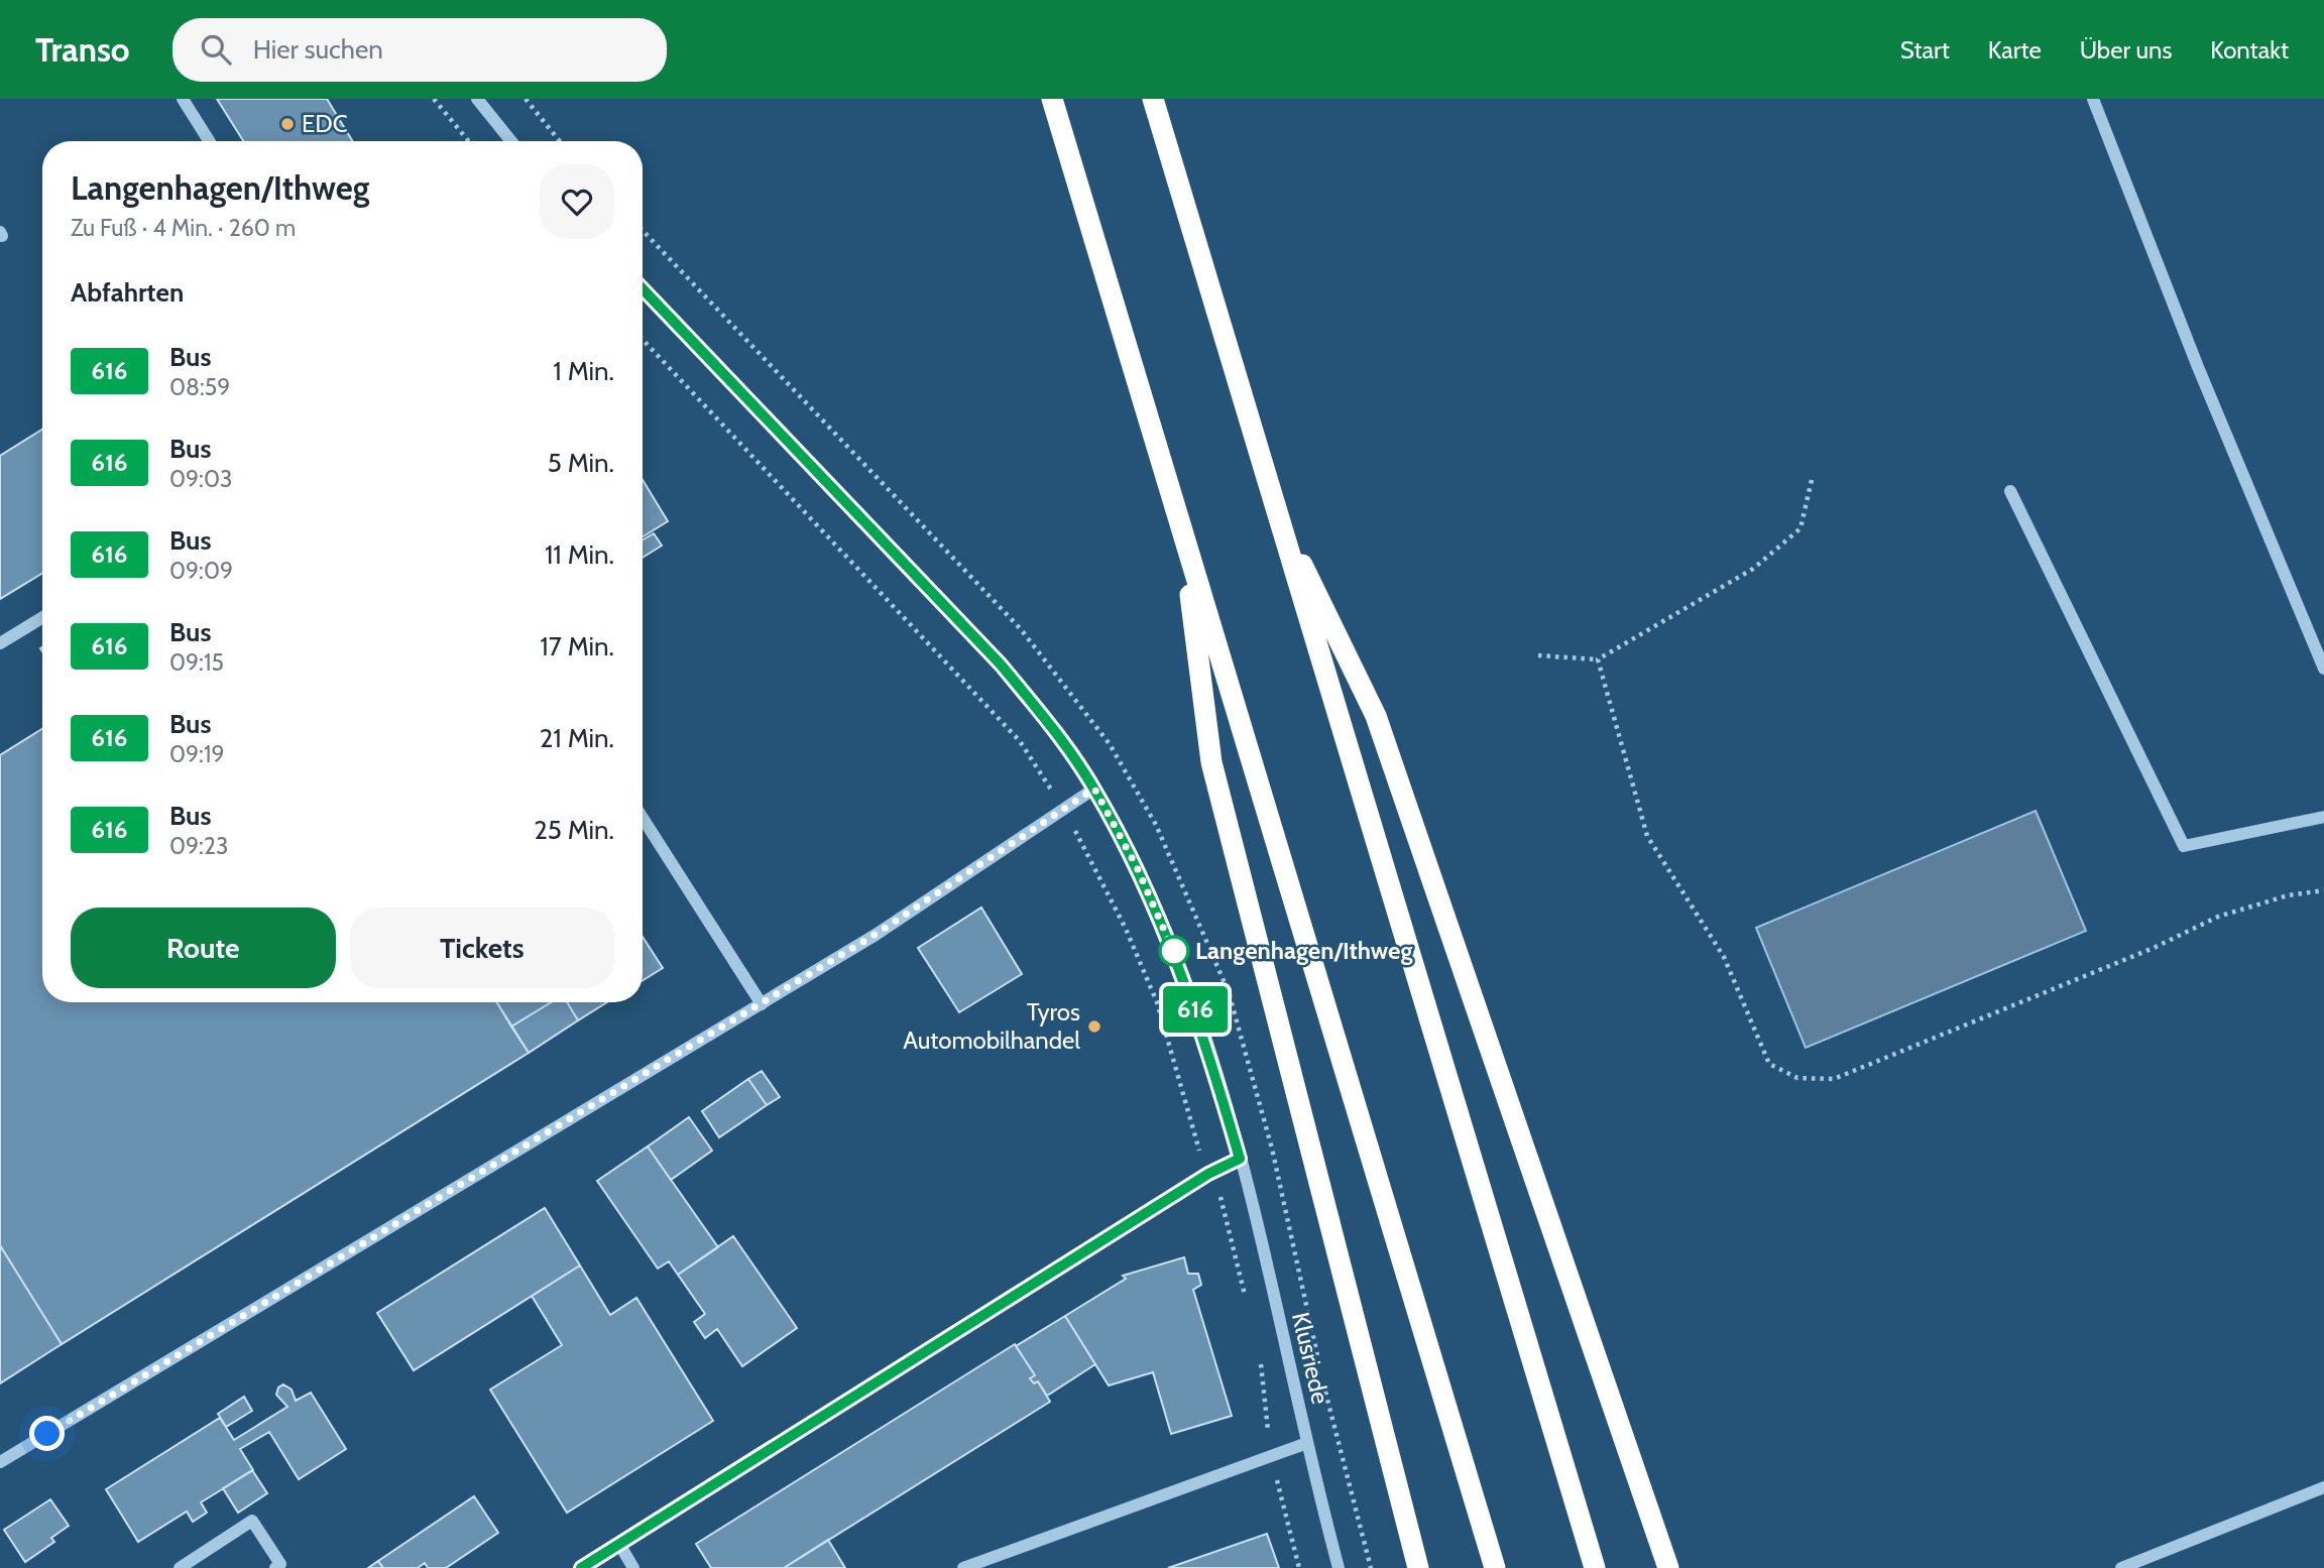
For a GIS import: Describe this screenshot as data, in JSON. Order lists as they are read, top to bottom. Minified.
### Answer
{"streets":{"street":["Klusriede"]},"places":["EDC","Langenhagen/Ithweg","Tyros Automobilhandel"],"lines":["bus line 616"],"page":{"header":"Transo","search":"Hier suchen","nav":["Start","Karte","Über uns","Kontakt"],"on_map":"616","heading":[["Langenhagen/Ithweg","Zu Fuß · 4 Min. · 260 m"],"Abfahrten"],"list":[{"mark":"616","name":"Bus","note":"08:59","value":"1 Min."},{"mark":"616","name":"Bus","note":"09:03","value":"5 Min."},{"mark":"616","name":"Bus","note":"09:09","value":"11 Min."},{"mark":"616","name":"Bus","note":"09:15","value":"17 Min."},{"mark":"616","name":"Bus","note":"09:19","value":"21 Min."},{"mark":"616","name":"Bus","note":"09:23","value":"25 Min."}],"buttons":["Route","Tickets"]}}
